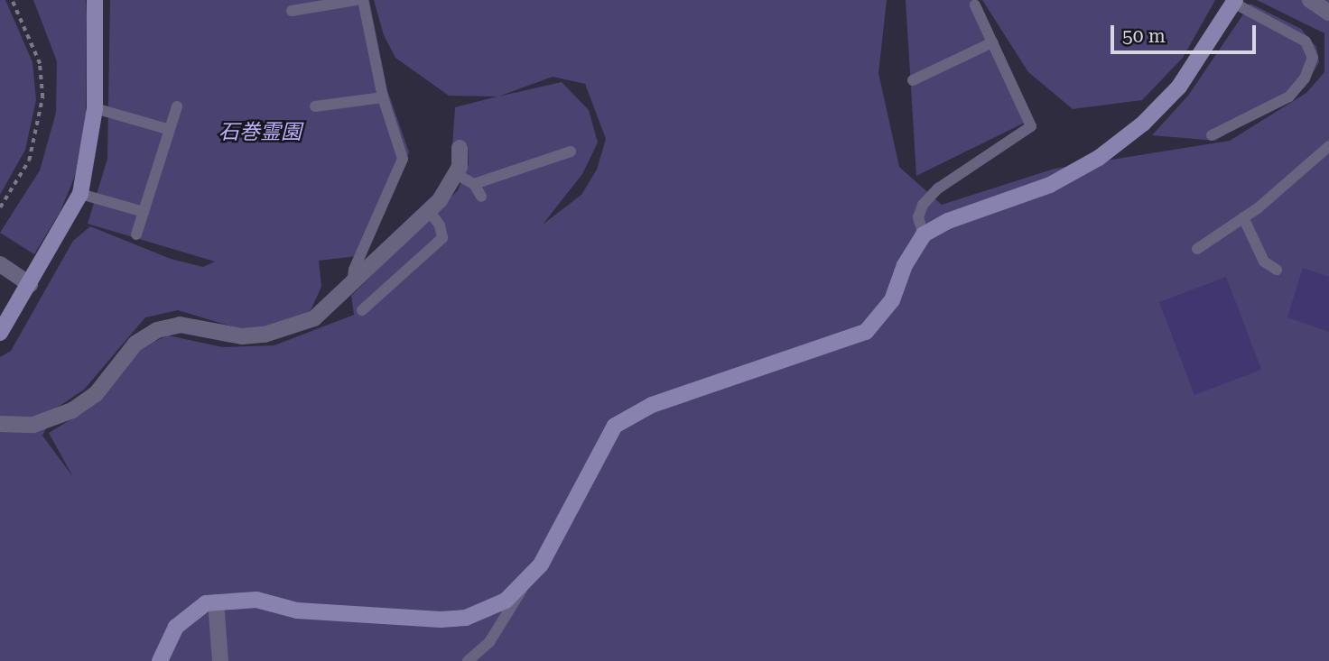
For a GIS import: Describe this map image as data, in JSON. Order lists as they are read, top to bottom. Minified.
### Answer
{"parks":["石巻霊園"],"scale_bar":"50 m"}
